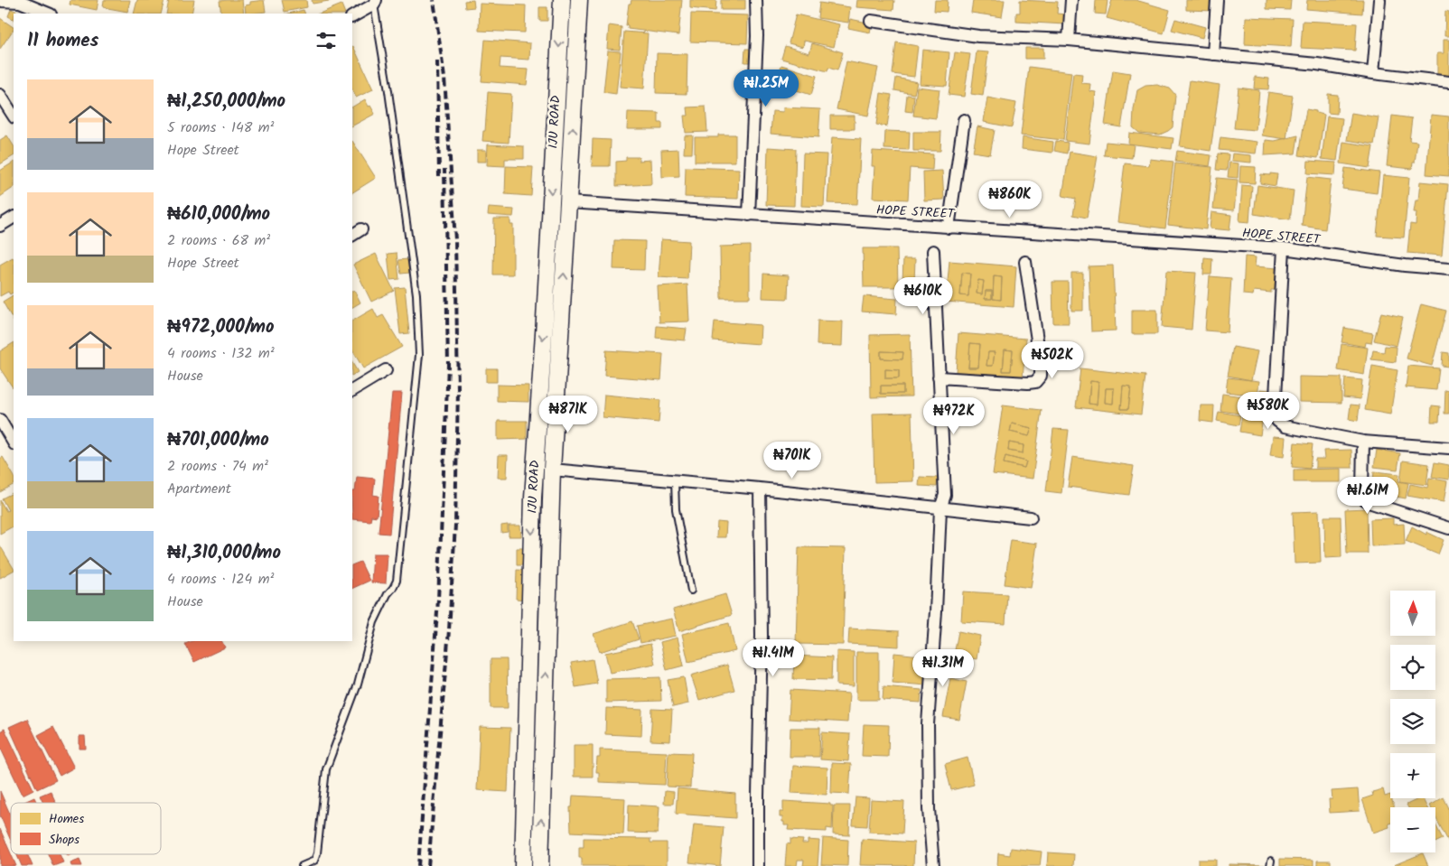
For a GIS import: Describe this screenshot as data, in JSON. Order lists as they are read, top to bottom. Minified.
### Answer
{"streets":{"main road":["IJU ROAD"],"street":["HOPE STREET"]},"crossings":[["IJU ROAD","HOPE STREET"]],"legend":["Homes","Shops"],"north":"top","page":{"heading":"11 homes","list":[{"name":"₦1,250,000/mo","note":"5 rooms · 148 m² · Hope Street"},{"name":"₦610,000/mo","note":"2 rooms · 68 m² · Hope Street"},{"name":"₦972,000/mo","note":"4 rooms · 132 m² · House"},{"name":"₦701,000/mo","note":"2 rooms · 74 m² · Apartment"},{"name":"₦1,310,000/mo","note":"4 rooms · 124 m² · House"}],"price":["₦1.25M","₦860K","₦610K","₦502K","₦580K","₦871K","₦972K","₦701K","₦1.61M","₦1.41M","₦1.31M"],"map_buttons":["+","−"]}}
